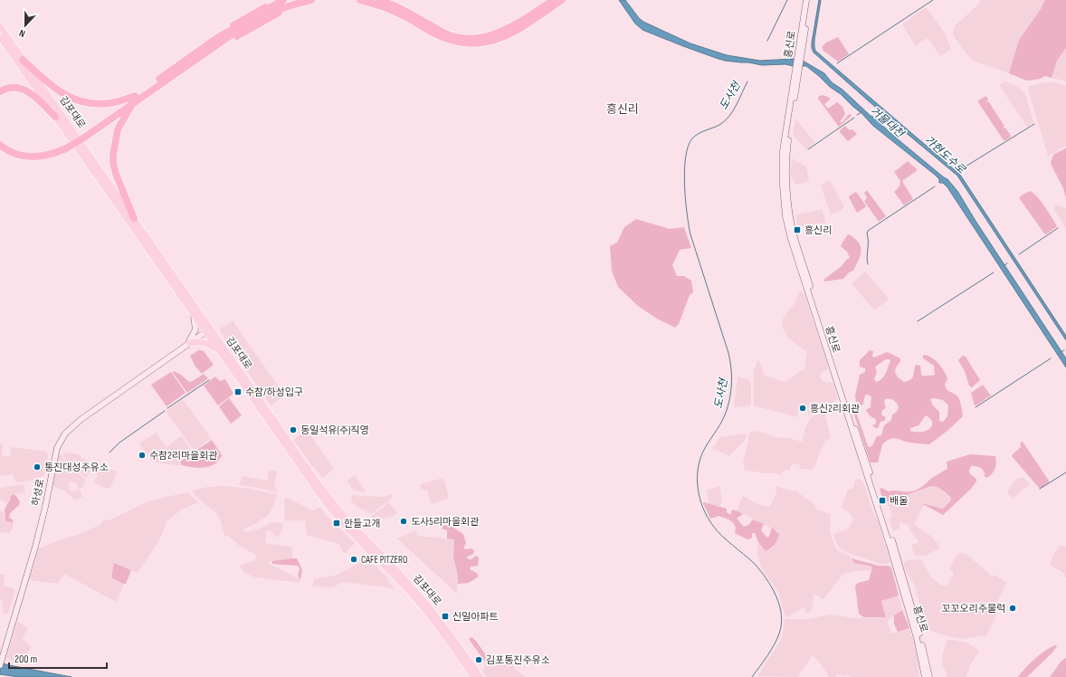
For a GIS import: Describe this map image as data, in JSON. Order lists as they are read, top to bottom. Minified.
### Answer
{"streets":{"main road":["흥신로","김포대로","하성로"]},"crossings":[["김포대로","하성로"]],"districts":["흥신리"],"water":["도사천","거물대천","가현도수로"],"places":{"transit":["흥신리","수참/하성입구","배울","한들고개","신일아파트"],"other":["흥신2리회관","동일석유(주)직영","수참2리마을회관","통진대성주유소","도사5리마을회관","CAFE PITZERO","꼬꼬오리주물럭","김포통진주유소"]},"scale_bar":"200 m","north":"bottom"}
